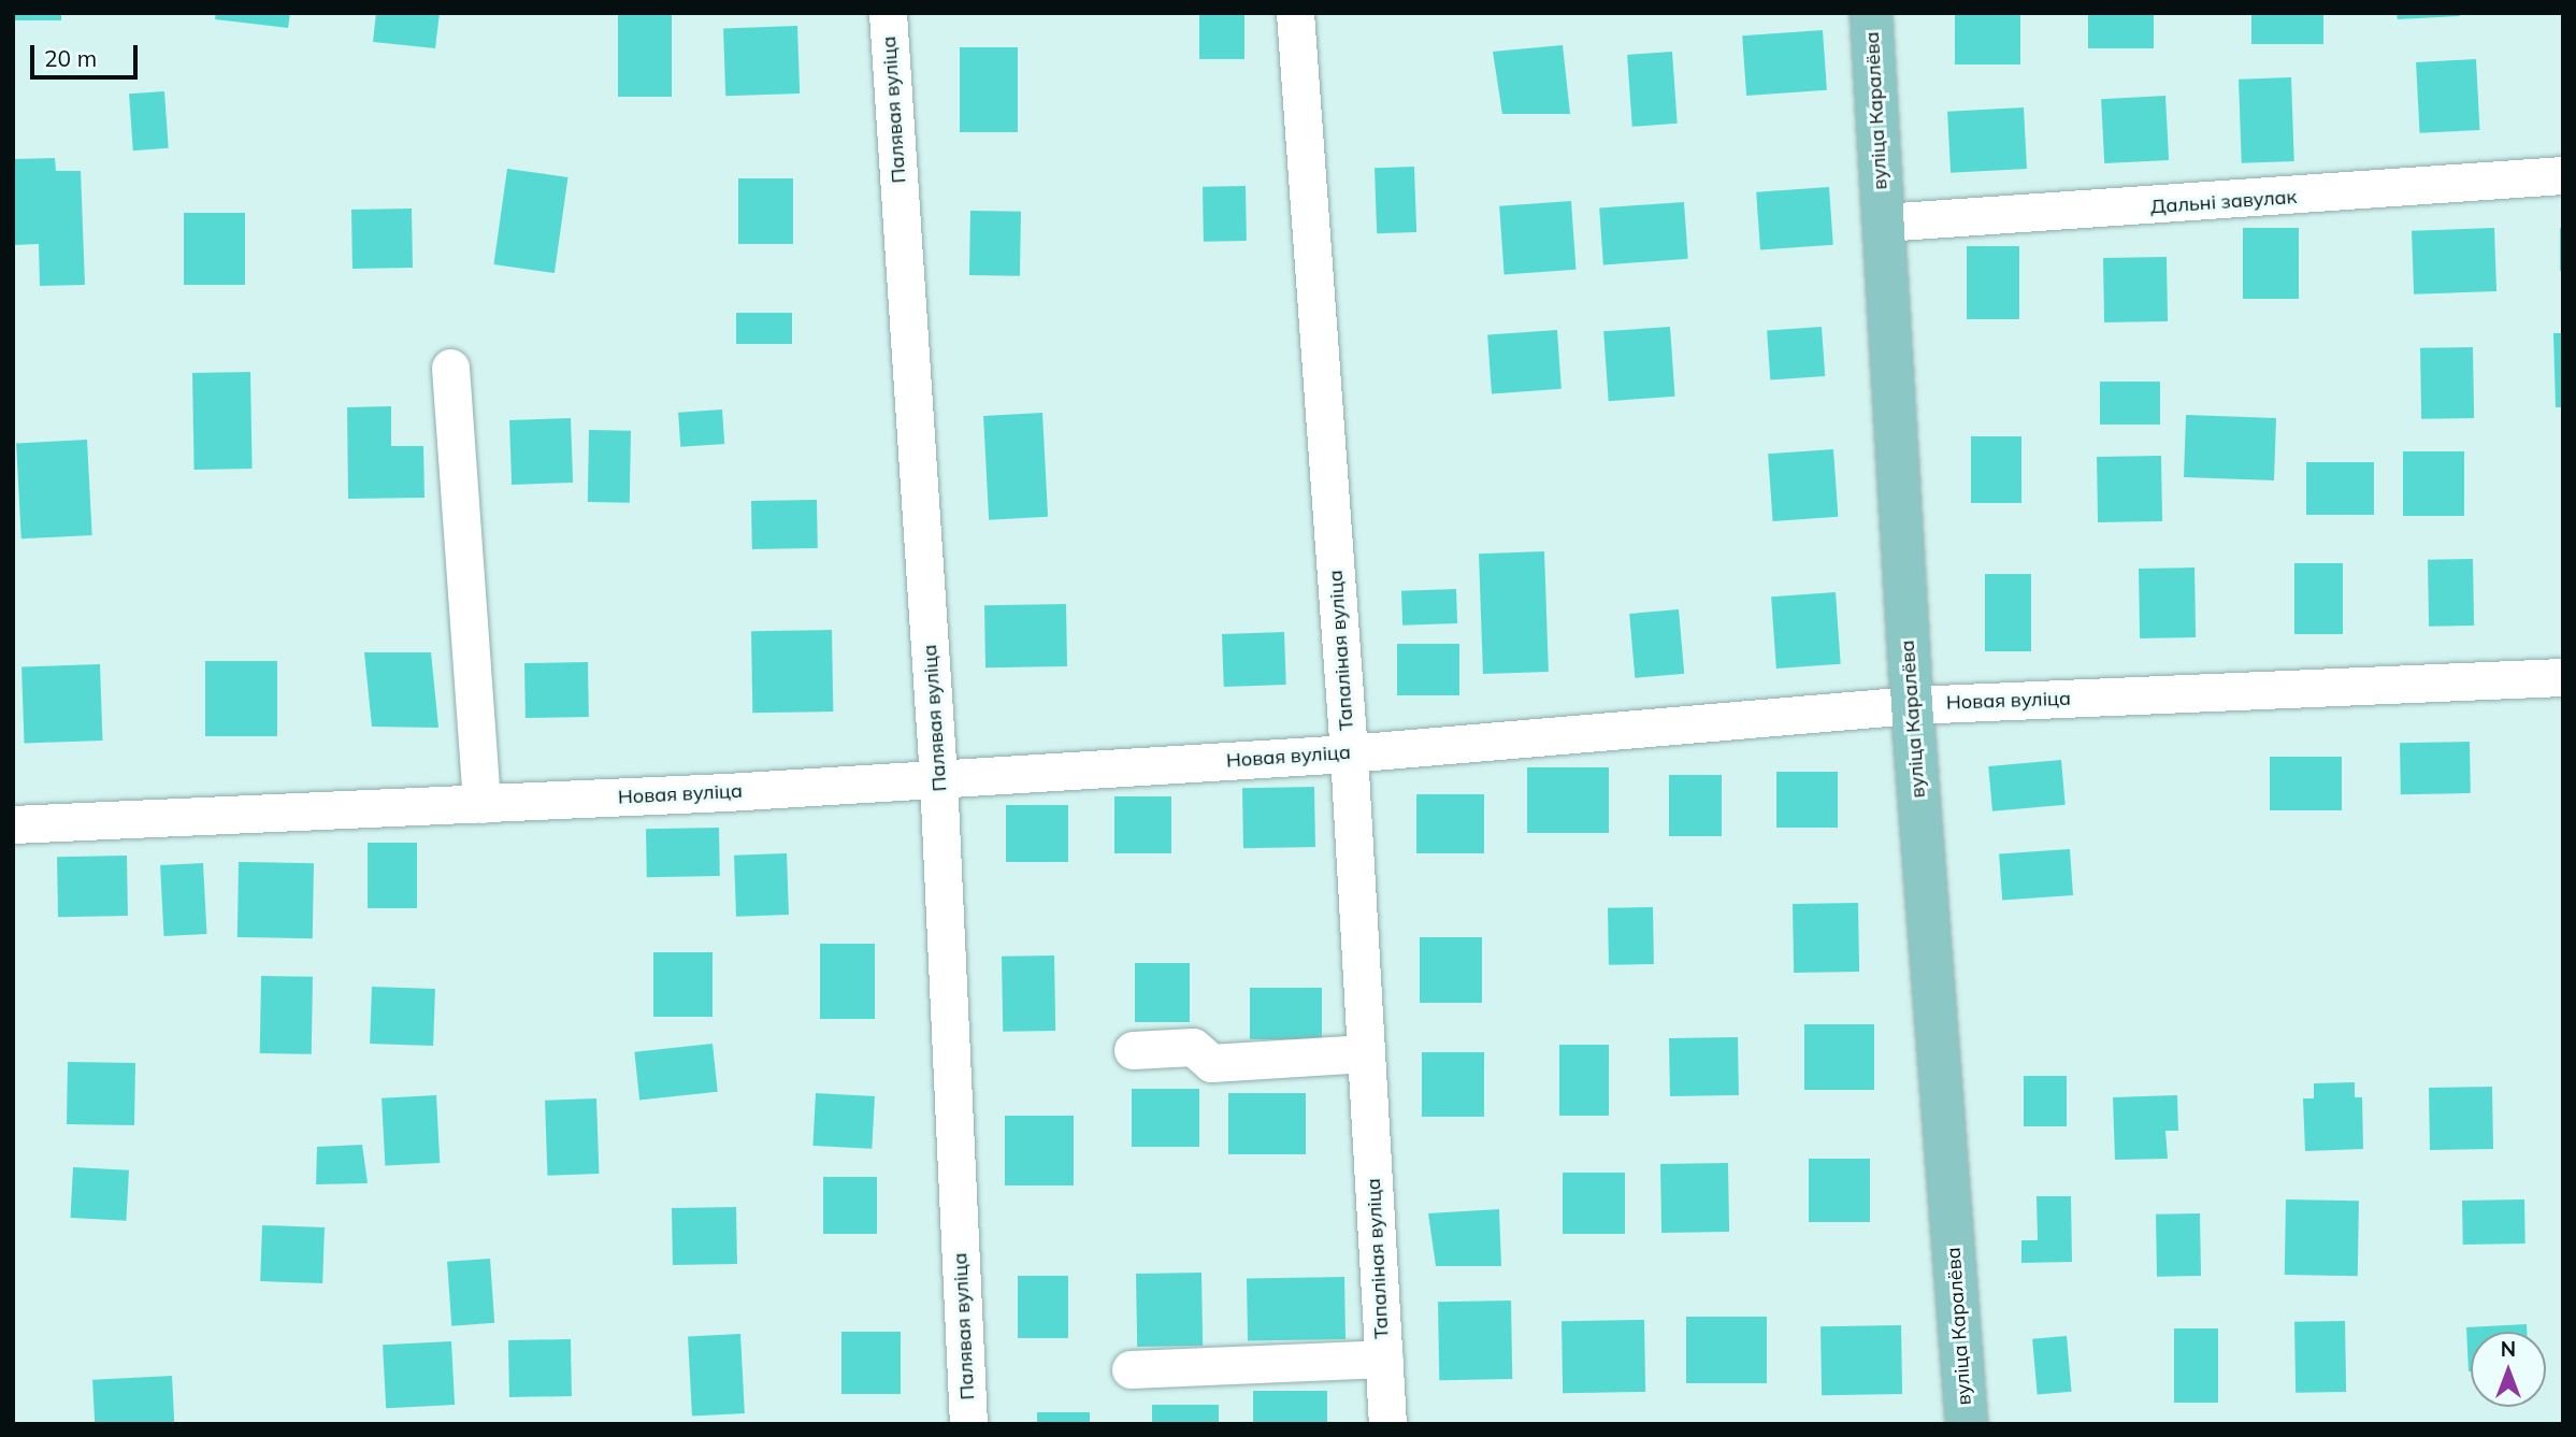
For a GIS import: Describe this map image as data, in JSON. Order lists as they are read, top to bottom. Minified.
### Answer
{"streets":{"main road":["вуліца Каралёва"],"street":["Палявая вуліца","Дальні завулак","Тапаліная вуліца","Новая вуліца"]},"crossings":[["Палявая вуліца","Новая вуліца"],["вуліца Каралёва","Дальні завулак"],["вуліца Каралёва","Новая вуліца"],["Тапаліная вуліца","Новая вуліца"]],"scale_bar":"20 m","north":"top"}
